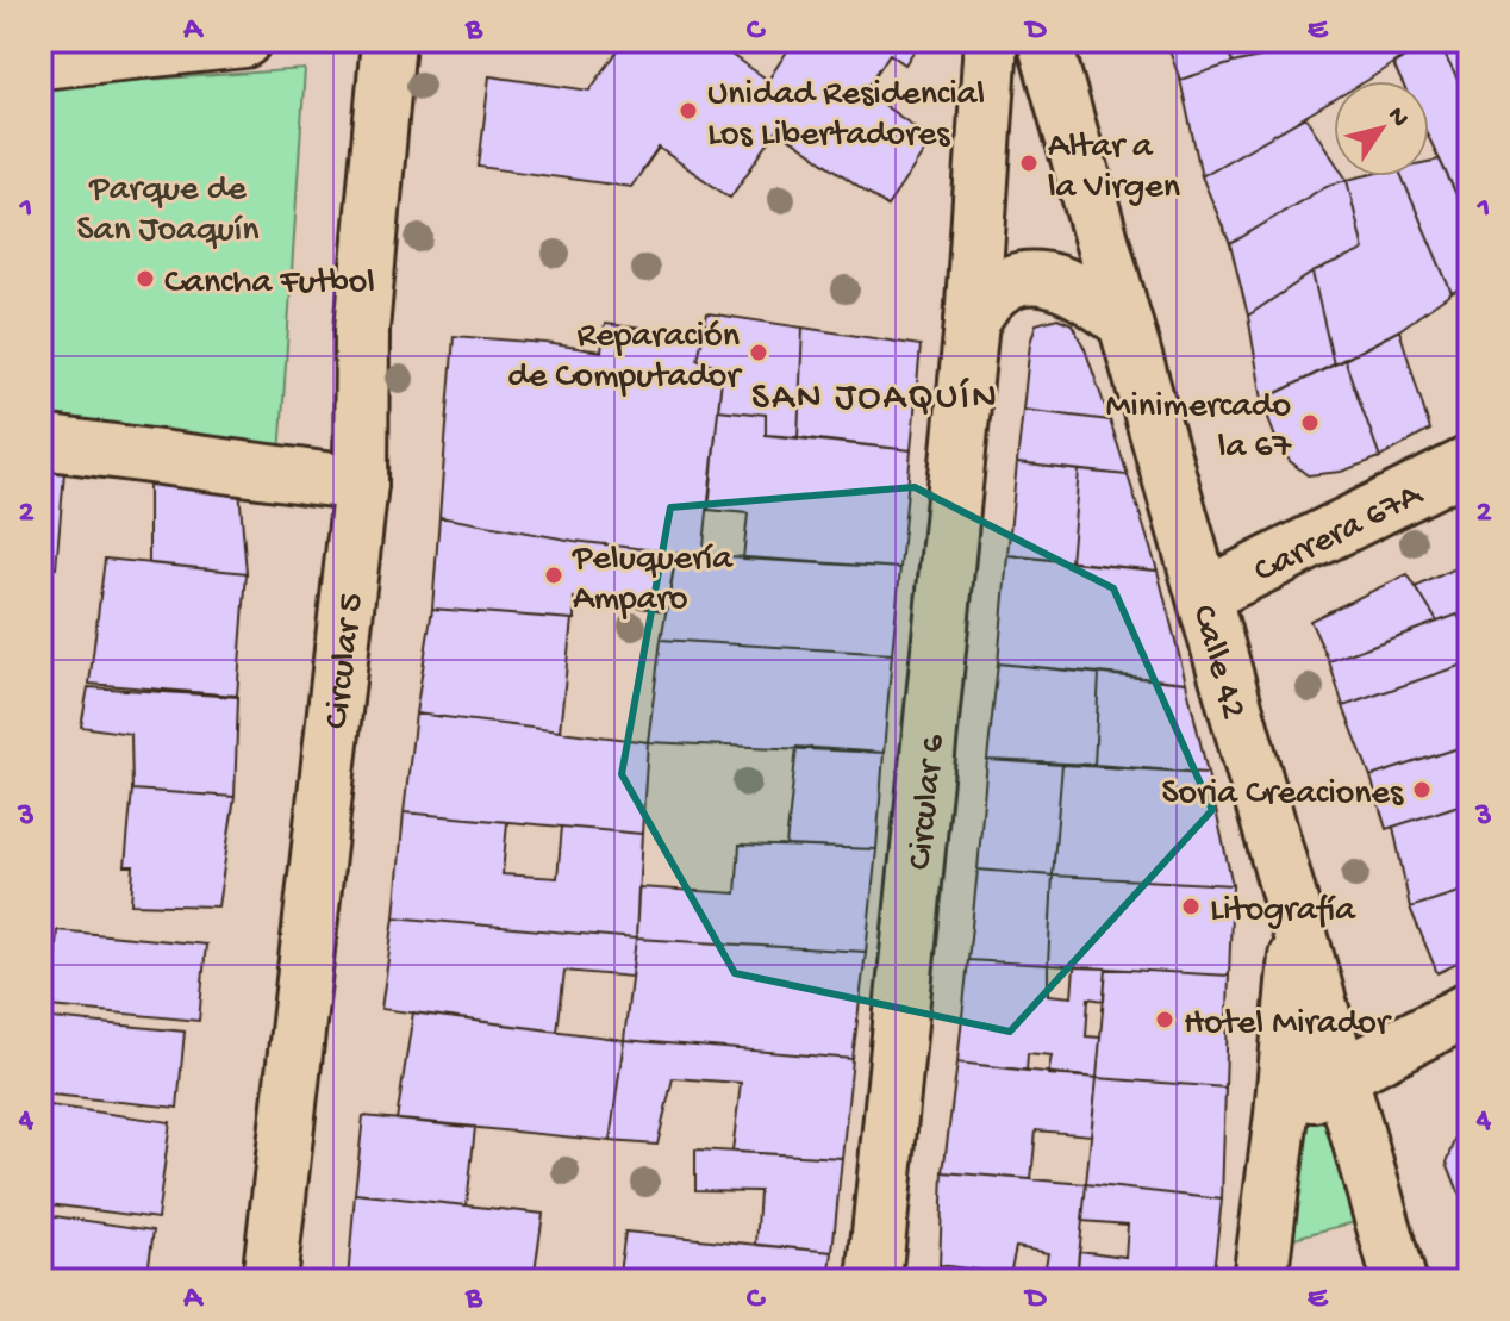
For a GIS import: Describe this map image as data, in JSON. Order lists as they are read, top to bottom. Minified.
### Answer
{"streets":{"street":["Carrera 67A","Calle 42","Circular 5","Circular 6"]},"crossings":[["Carrera 67A","Calle 42"]],"districts":["SAN JOAQUÍN"],"parks":["Parque de San Joaquín"],"places":["Unidad Residencial Los Libertadores","Altar a la Virgen","Cancha Futbol","Reparación de Computador","Minimercado la 67","Peluquería Amparo","Soria Creaciones","Litografía","Hotel Mirador"],"north":"top right","grid":{"columns":["A","B","C","D","E"],"rows":["1","2","3","4"]}}
